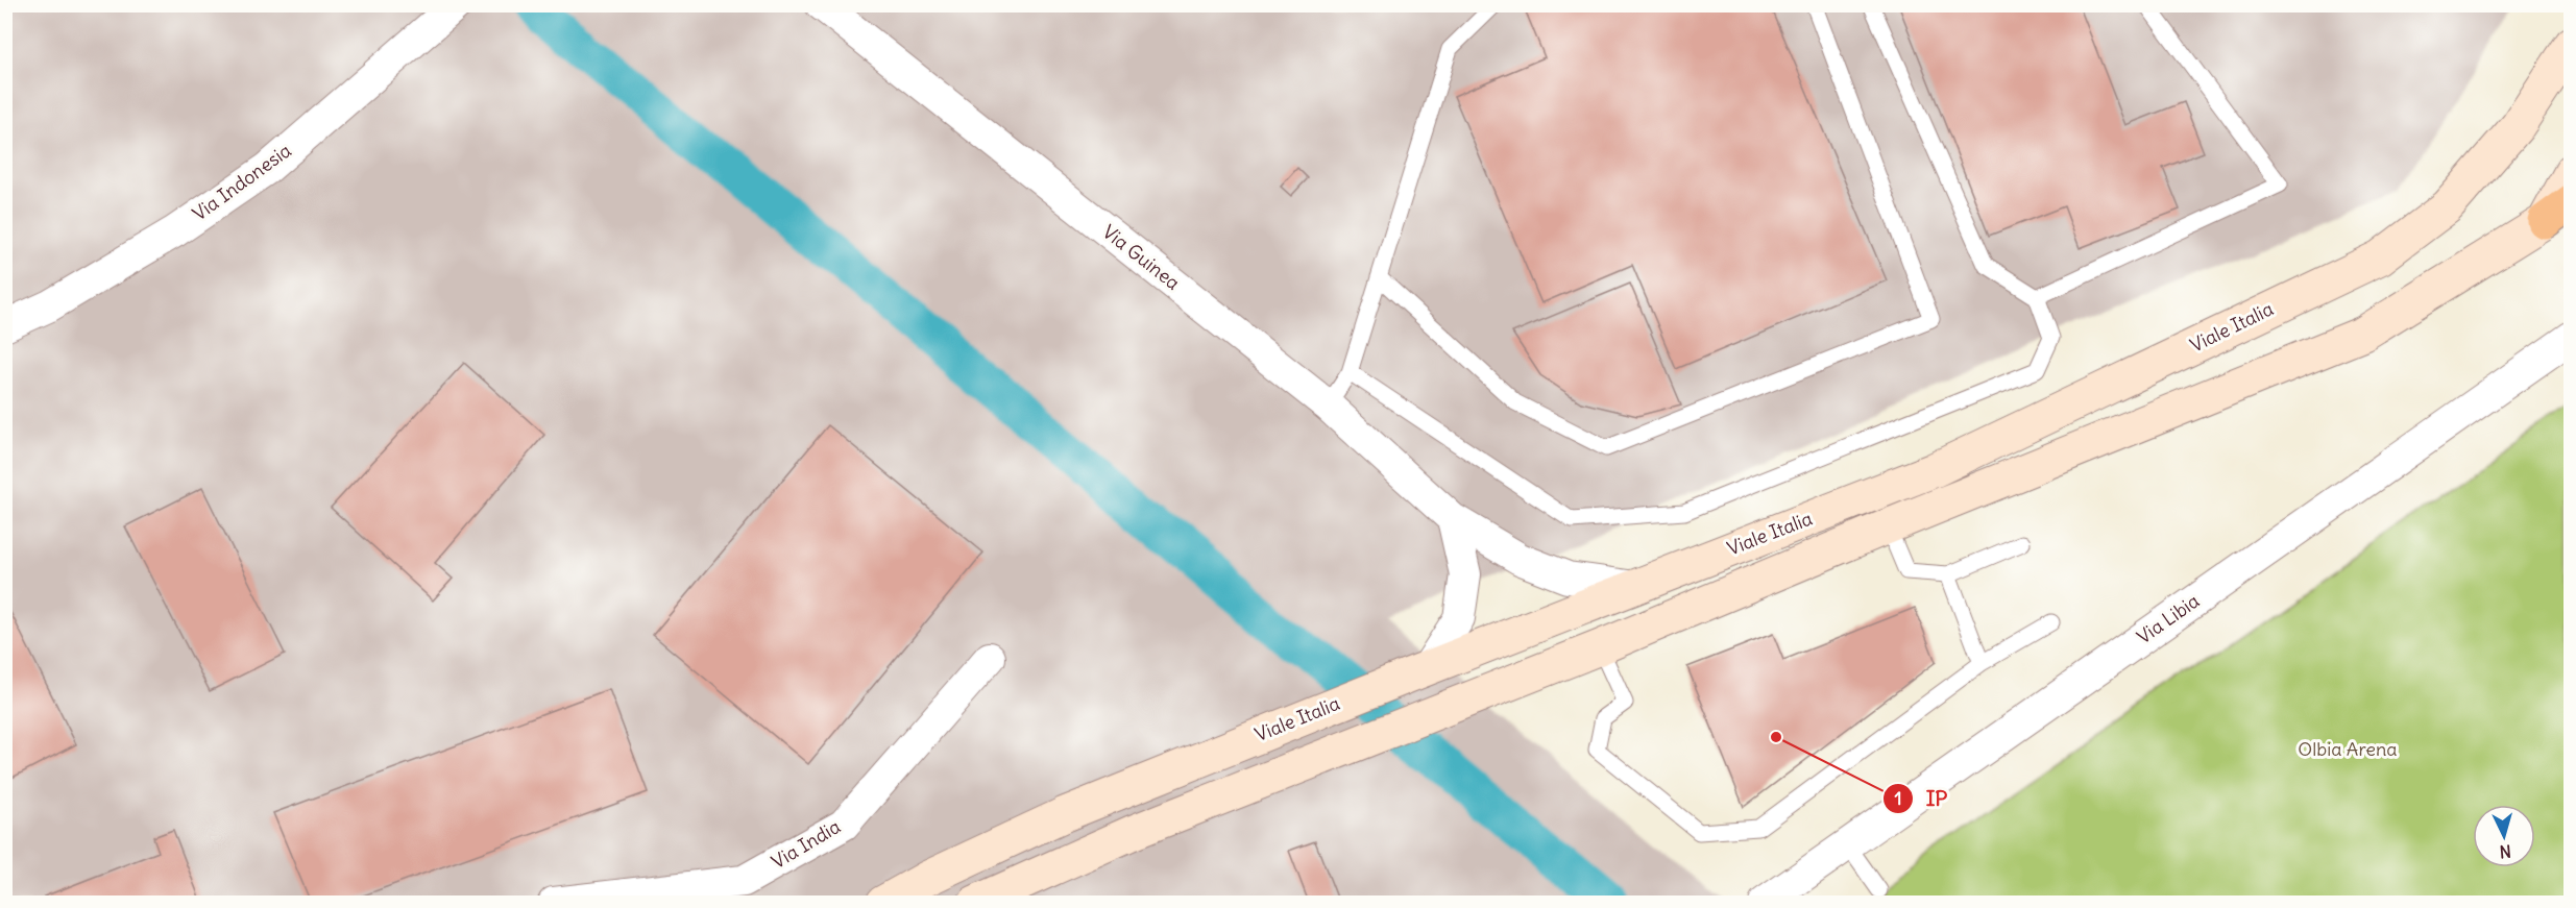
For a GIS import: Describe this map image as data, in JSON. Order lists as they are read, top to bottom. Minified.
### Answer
{"streets":{"main road":["Viale Italia"],"street":["Via Indonesia","Via Guinea","Via Libia","Via India"]},"crossings":[["Via Guinea","Viale Italia"]],"parks":["Olbia Arena"],"places":["IP"],"north":"bottom"}
